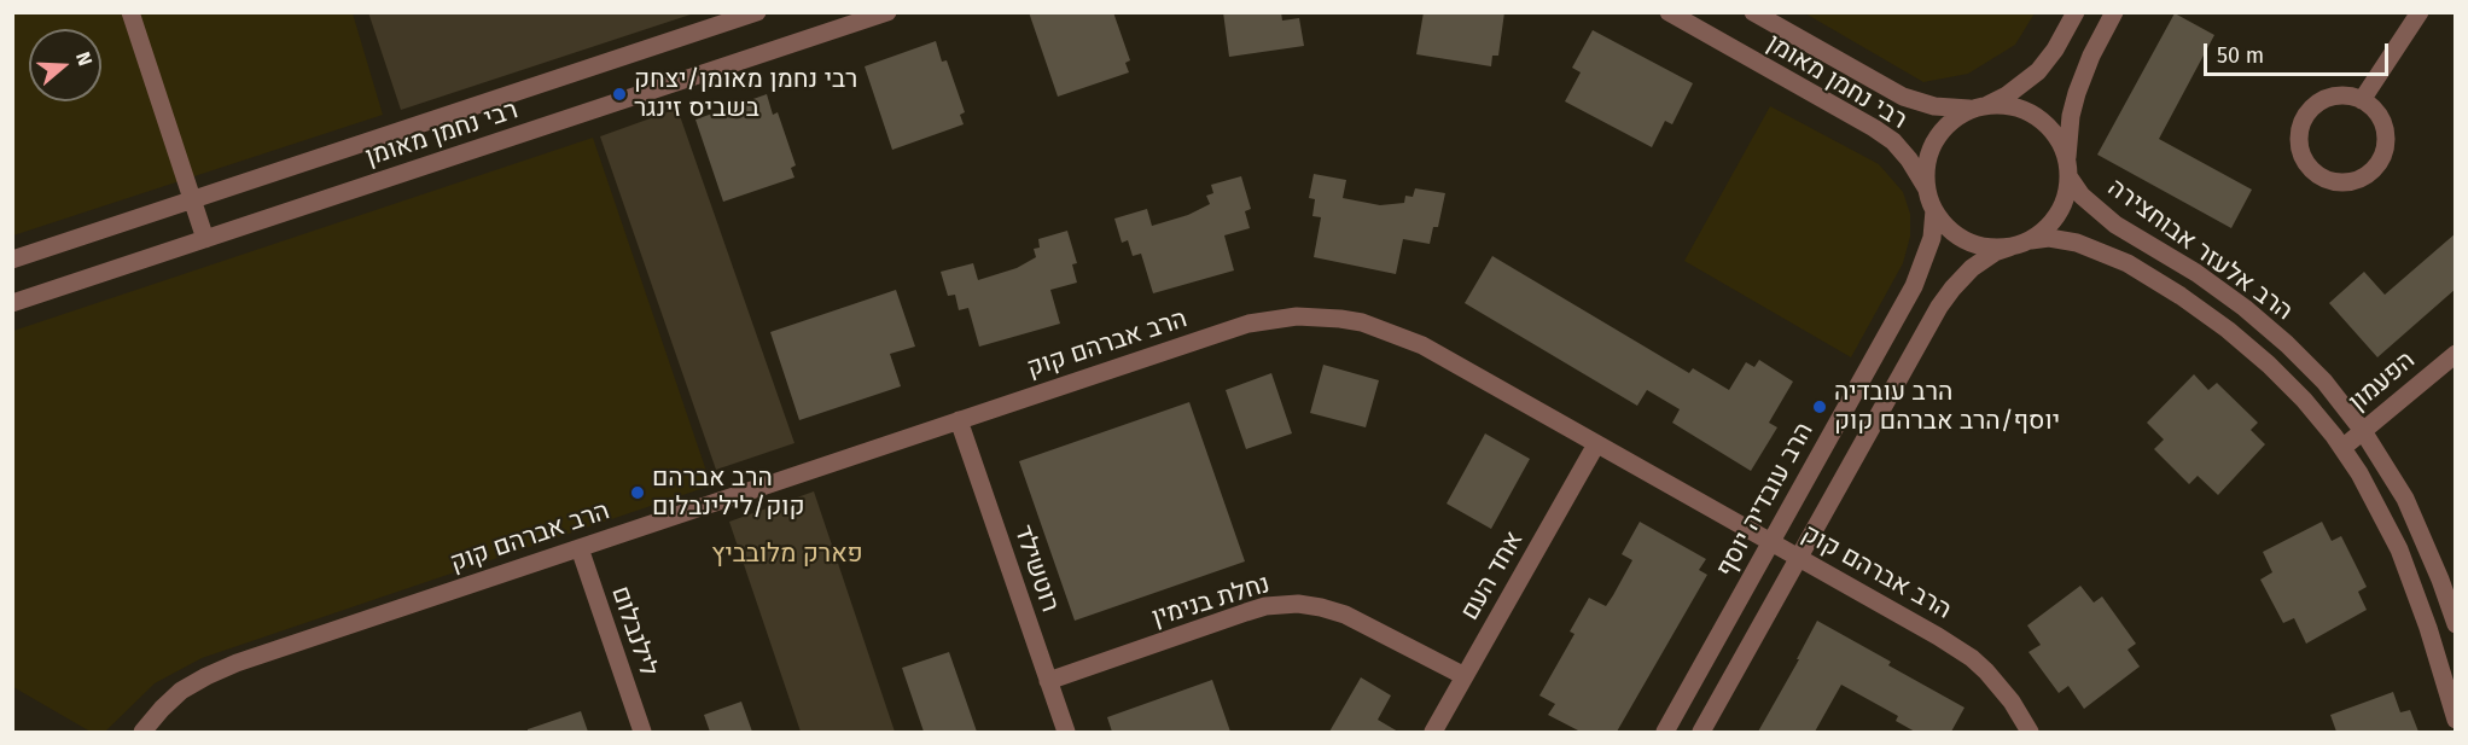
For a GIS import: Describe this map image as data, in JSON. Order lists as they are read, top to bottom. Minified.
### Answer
{"streets":{"street":["רבי נחמן מאומן","הרב אלעזר אבוחצירה","הרב אברהם קוק","הפעמון","הרב עובדיה יוסף","רוטשילד","אחד העם","נחלת בנימין","לילנבלום"]},"crossings":[["רבי נחמן מאומן","הרב אלעזר אבוחצירה"],["רבי נחמן מאומן","הרב עובדיה יוסף"],["הרב אלעזר אבוחצירה","הפעמון"],["הרב אלעזר אבוחצירה","הרב עובדיה יוסף"],["הרב אברהם קוק","הרב עובדיה יוסף"],["הרב אברהם קוק","רוטשילד"],["הרב אברהם קוק","אחד העם"],["הרב אברהם קוק","לילנבלום"],["רוטשילד","נחלת בנימין"],["אחד העם","נחלת בנימין"]],"parks":["פארק מלובביץ"],"places":["רבי נחמן מאומן/יצחק בשביס זינגר","הרב עובדיה יוסף/הרב אברהם קוק","הרב אברהם קוק/לילינבלום"],"scale_bar":"50 m","north":"right"}
